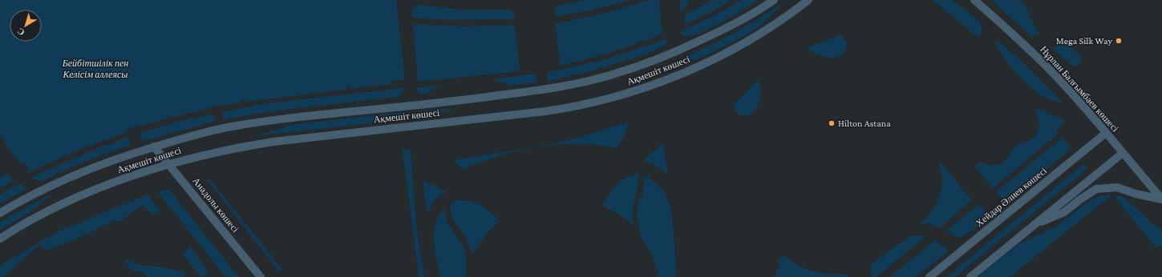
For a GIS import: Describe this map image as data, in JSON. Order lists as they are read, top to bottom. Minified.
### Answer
{"streets":{"street":["Ақмешіт көшесі","Нұрлан Балғымбаев көшесі","Хейдар Әлиев көшесі","Анадолы көшесі"]},"crossings":[["Ақмешіт көшесі","Анадолы көшесі"],["Нұрлан Балғымбаев көшесі","Хейдар Әлиев көшесі"]],"parks":["Бейбітшілік пен Келісім аллеясы"],"places":["Mega Silk Way","Hilton Astana"],"north":"bottom left"}
